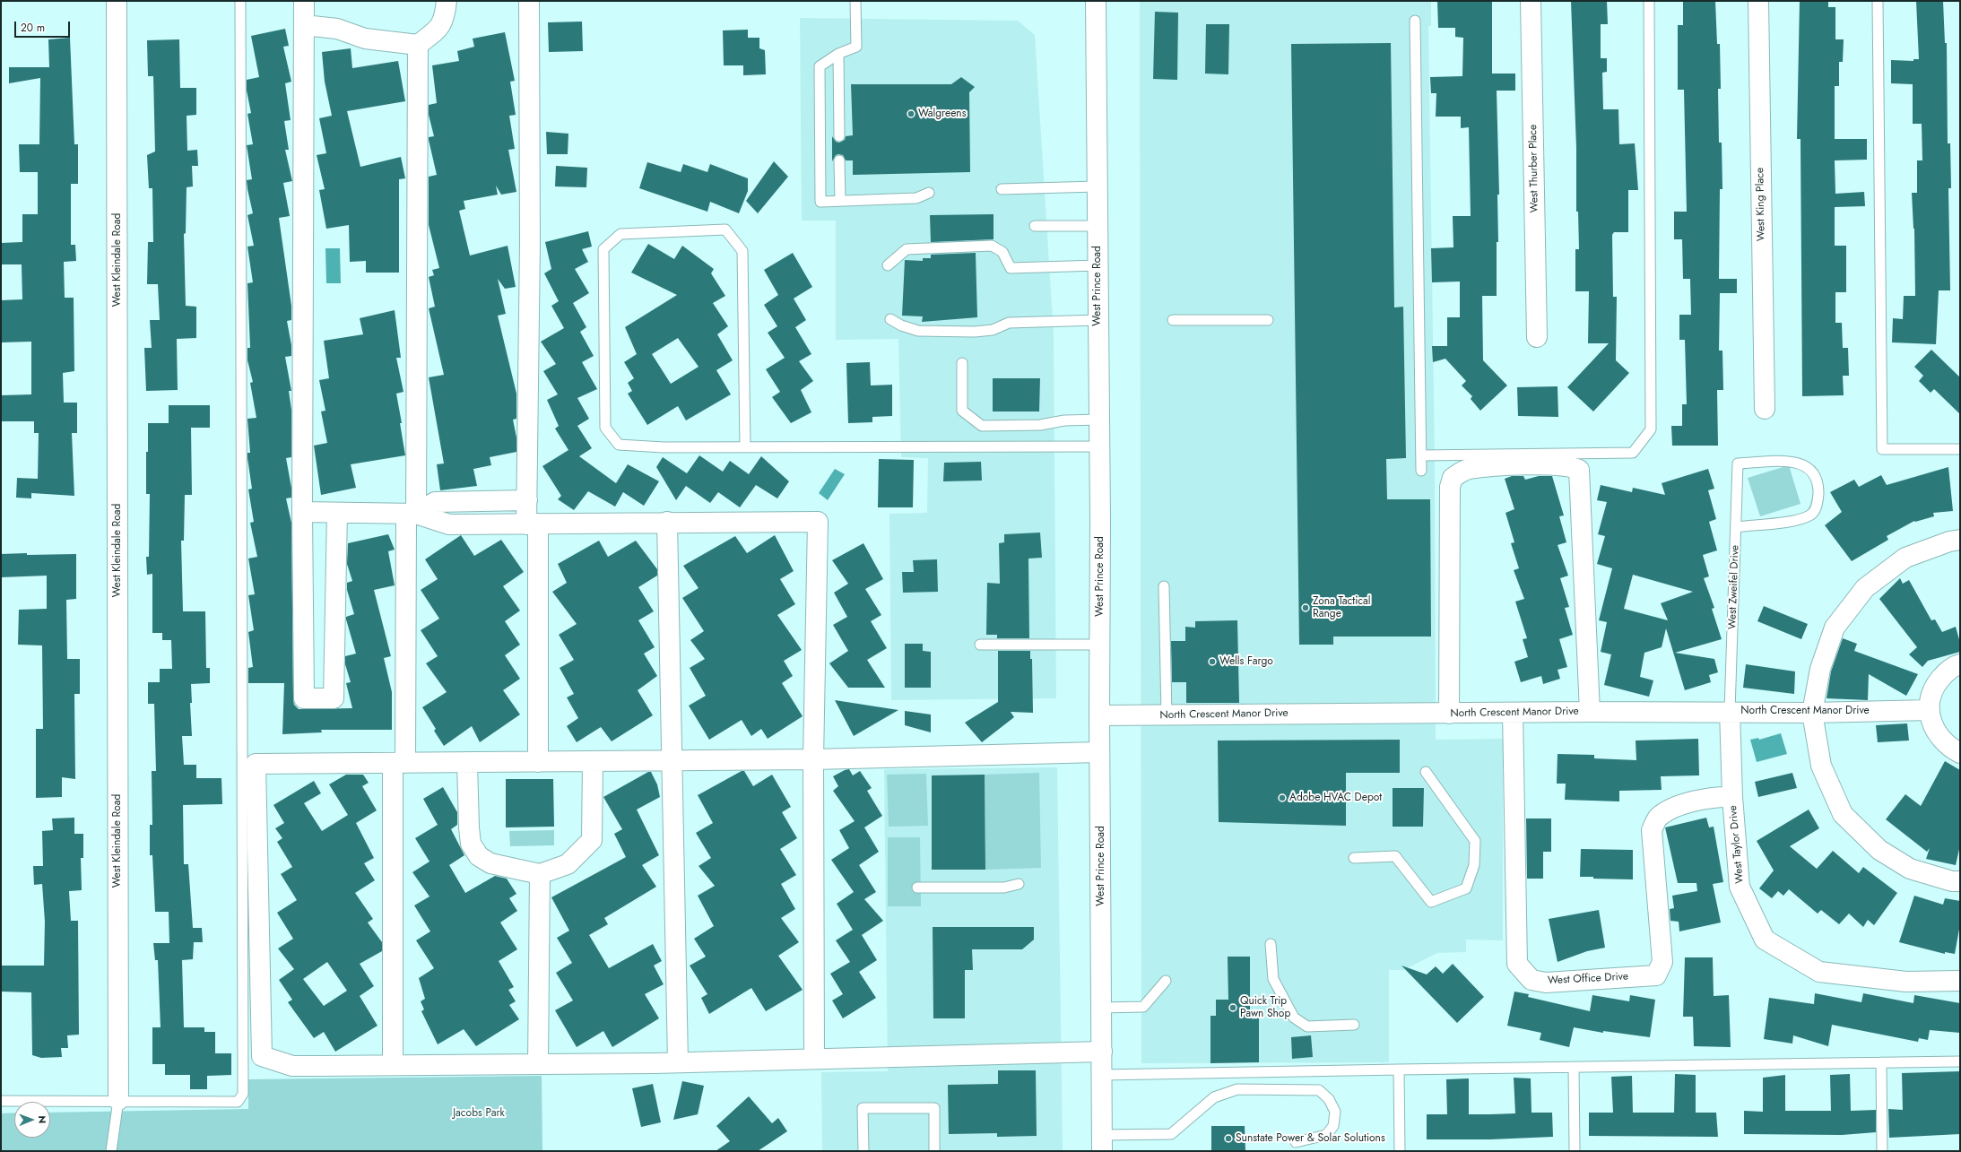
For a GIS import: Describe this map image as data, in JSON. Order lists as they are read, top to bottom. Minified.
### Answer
{"streets":{"street":["West Thurber Place","West King Place","West Kleindale Road","West Prince Road","North Crescent Manor Drive","West Taylor Drive","West Office Drive"],"lane":["West Zweifel Drive"]},"crossings":[["West Prince Road","North Crescent Manor Drive"],["West Zweifel Drive","North Crescent Manor Drive"],["West Zweifel Drive","West Taylor Drive"],["North Crescent Manor Drive","West Taylor Drive"],["North Crescent Manor Drive","West Office Drive"],["West Taylor Drive","West Office Drive"]],"parks":["Jacobs Park"],"places":["Walgreens","Zona Tactical Range","Wells Fargo","Adobe HVAC Depot","Quick Trip Pawn Shop","Sunstate Power & Solar Solutions"],"scale_bar":"20 m","north":"right"}
